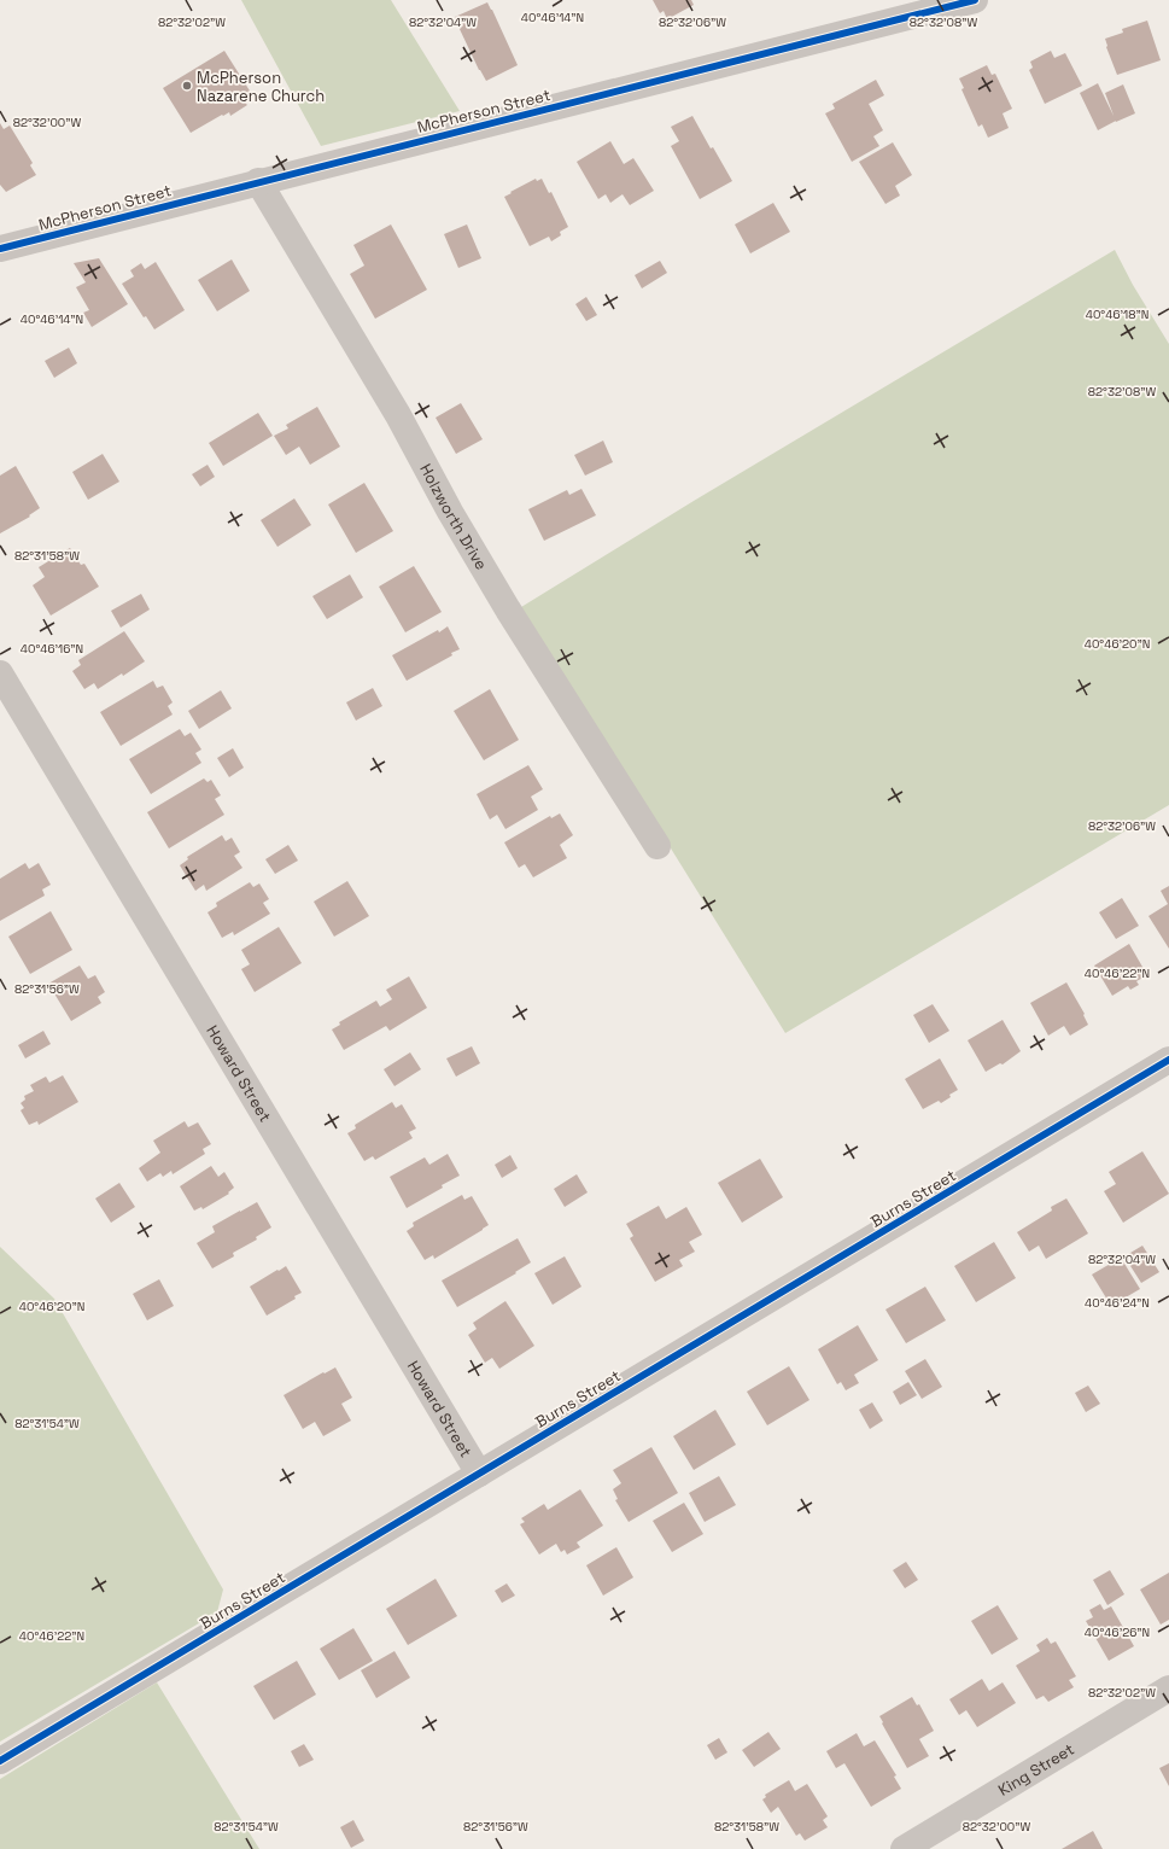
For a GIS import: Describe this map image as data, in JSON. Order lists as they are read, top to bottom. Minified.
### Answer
{"streets":{"street":["McPherson Street","Holzworth Drive","Howard Street","Burns Street","King Street"]},"crossings":[["McPherson Street","Holzworth Drive"],["Howard Street","Burns Street"]],"places":["McPherson Nazarene Church"],"coordinates":["40°46'14\"N","82°32'04\"W","82°32'02\"W","82°32'06\"W","82°32'08\"W","82°32'00\"W","40°46'18\"N","82°31'58\"W","40°46'20\"N","40°46'16\"N","40°46'22\"N","82°31'56\"W","40°46'24\"N","82°31'54\"W","40°46'26\"N"]}
